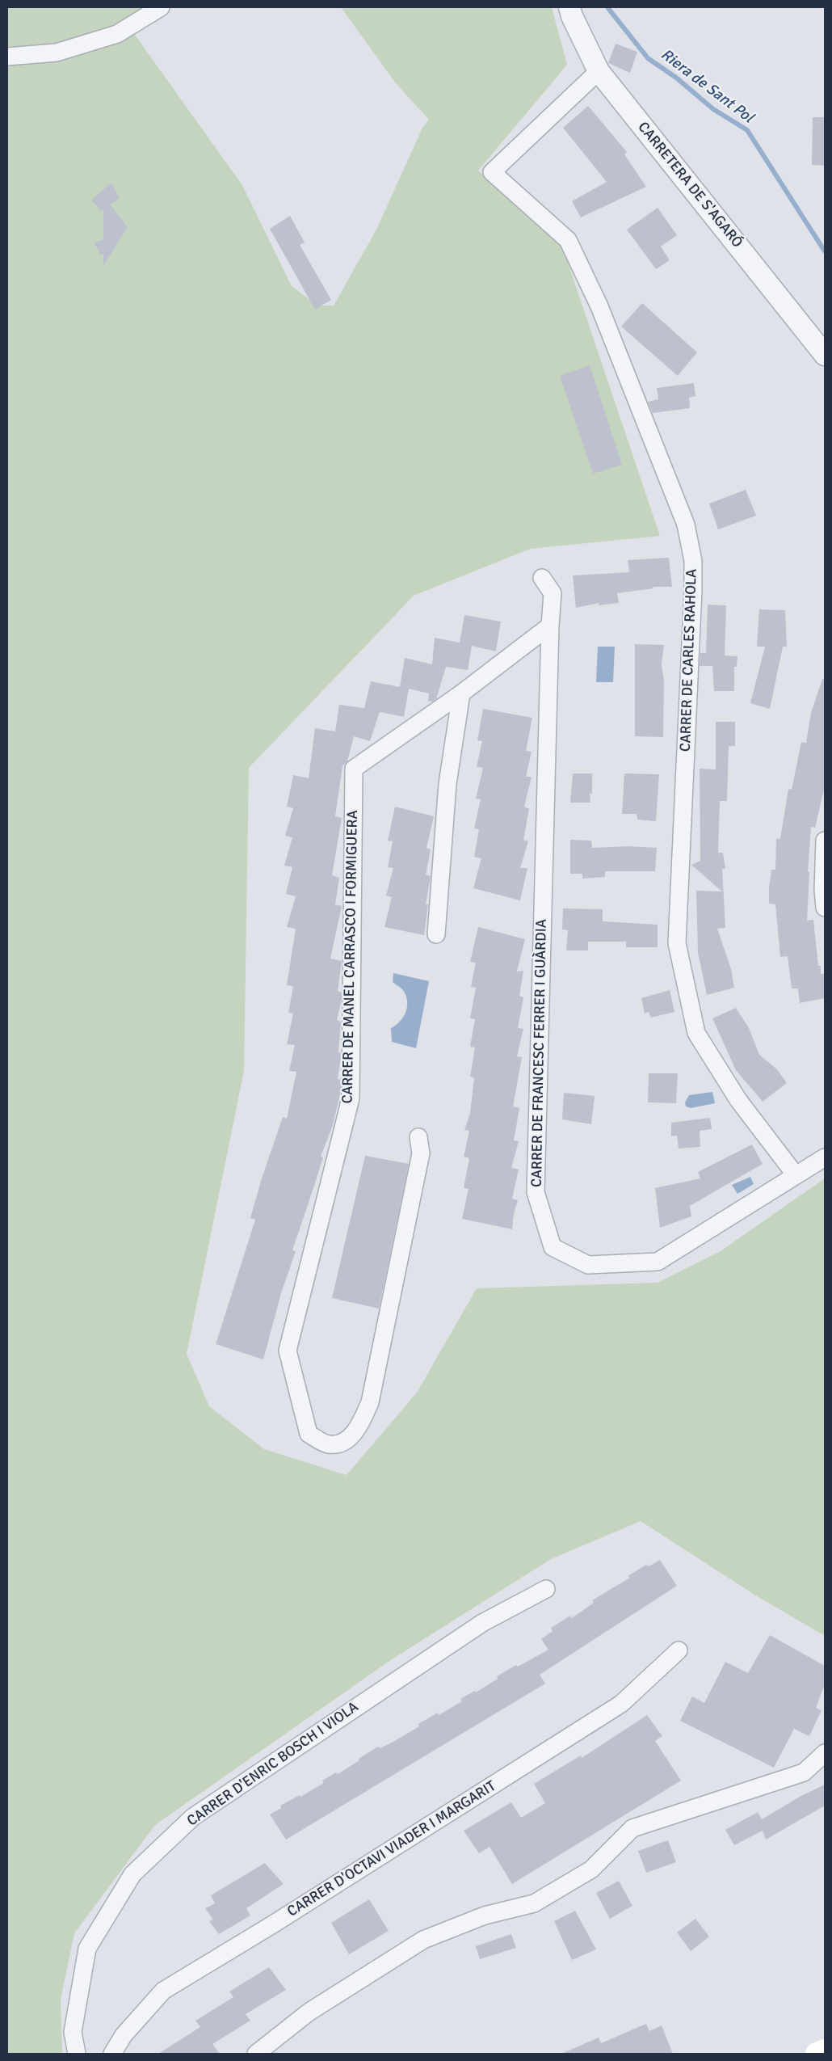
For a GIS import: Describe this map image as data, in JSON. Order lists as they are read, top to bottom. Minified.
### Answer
{"streets":{"street":["CARRETERA DE S'AGARÓ","CARRER DE CARLES RAHOLA","CARRER DE MANEL CARRASCO I FORMIGUERA","CARRER DE FRANCESC FERRER I GUÀRDIA","CARRER D'ENRIC BOSCH I VIOLA","CARRER D'OCTAVI VIADER I MARGARIT"]},"crossings":[["CARRETERA DE S'AGARÓ","CARRER DE CARLES RAHOLA"],["CARRER DE CARLES RAHOLA","CARRER DE FRANCESC FERRER I GUÀRDIA"],["CARRER DE MANEL CARRASCO I FORMIGUERA","CARRER DE FRANCESC FERRER I GUÀRDIA"]],"water":["Riera de Sant Pol"]}
